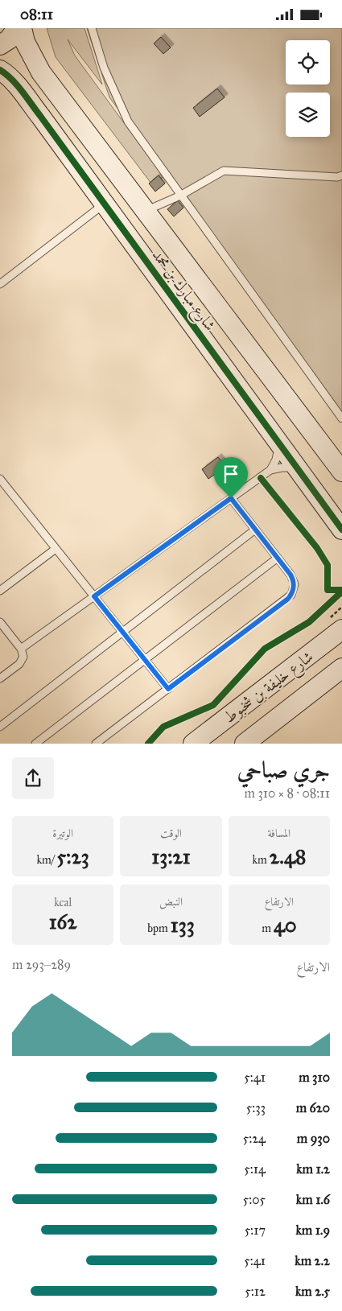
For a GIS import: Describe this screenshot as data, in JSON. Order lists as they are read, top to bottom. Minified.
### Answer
{"streets":{"street":["شارع مبارك بن محمد","شارع خليفة بن شخبوط"]},"page":{"status":"08:11","heading":["جري صباحي","08:11 · 8 × 310 m"],"stats":[["المسافة","2.48 km"],["الوقت","13:21"],["الوتيرة","5:23 /km"],["الارتفاع","40 m"],["النبض","133 bpm"],["kcal","162"]],"chart":["الارتفاع","289–293 m"],"list":[{"name":"310 m","note":"5:41"},{"name":"620 m","note":"5:33"},{"name":"930 m","note":"5:24"},{"name":"1.2 km","note":"5:14"},{"name":"1.6 km","note":"5:05"},{"name":"1.9 km","note":"5:17"},{"name":"2.2 km","note":"5:41"},{"name":"2.5 km","note":"5:12"}]}}
